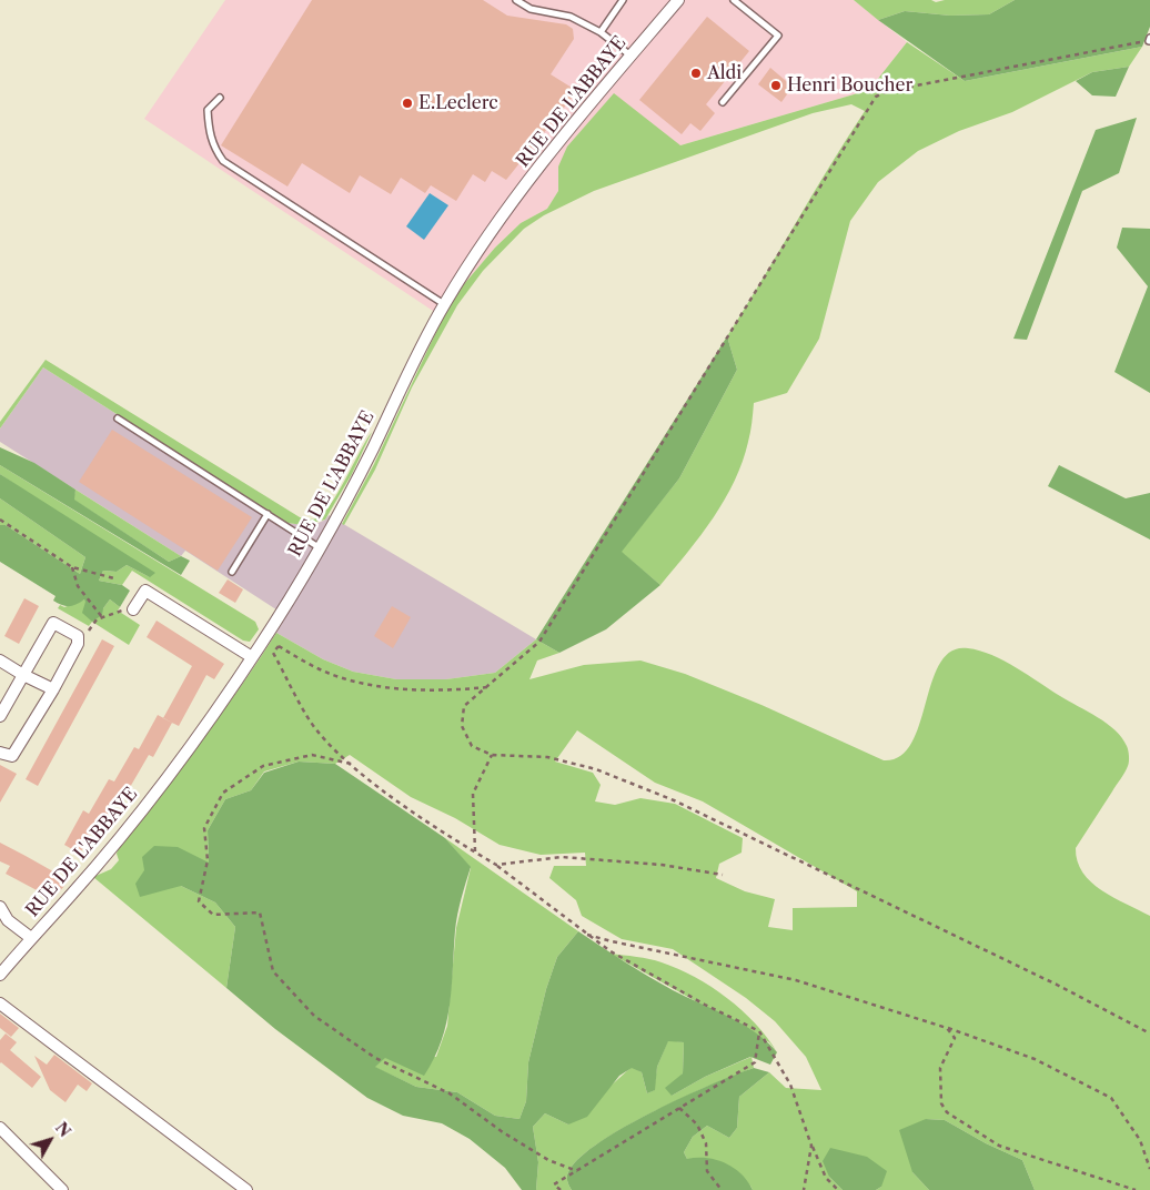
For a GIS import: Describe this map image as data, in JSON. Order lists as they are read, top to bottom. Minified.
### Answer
{"streets":{"street":["RUE DE L'ABBAYE"]},"places":["Aldi","Henri Boucher","E.Leclerc"],"north":"top right"}
